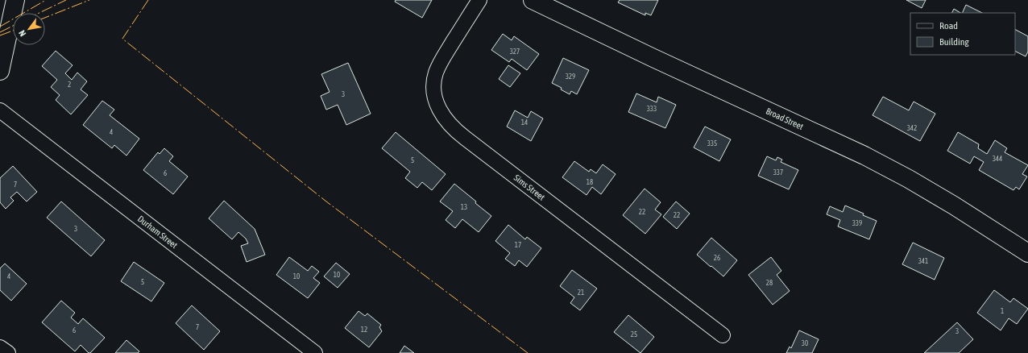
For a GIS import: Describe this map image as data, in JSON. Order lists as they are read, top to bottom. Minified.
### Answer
{"streets":{"main road":["Broad Street"],"street":["Sims Street","Durham Street"]},"house_numbers":["327","329","2","3","333","14","342","4","335","344","5","337","6","18","7","13","22","22","339","3","17","26","341","10","4","10","5","28","21","1","7","12","6","3","25","30"],"legend":["Road","Building"],"north":"bottom left"}
